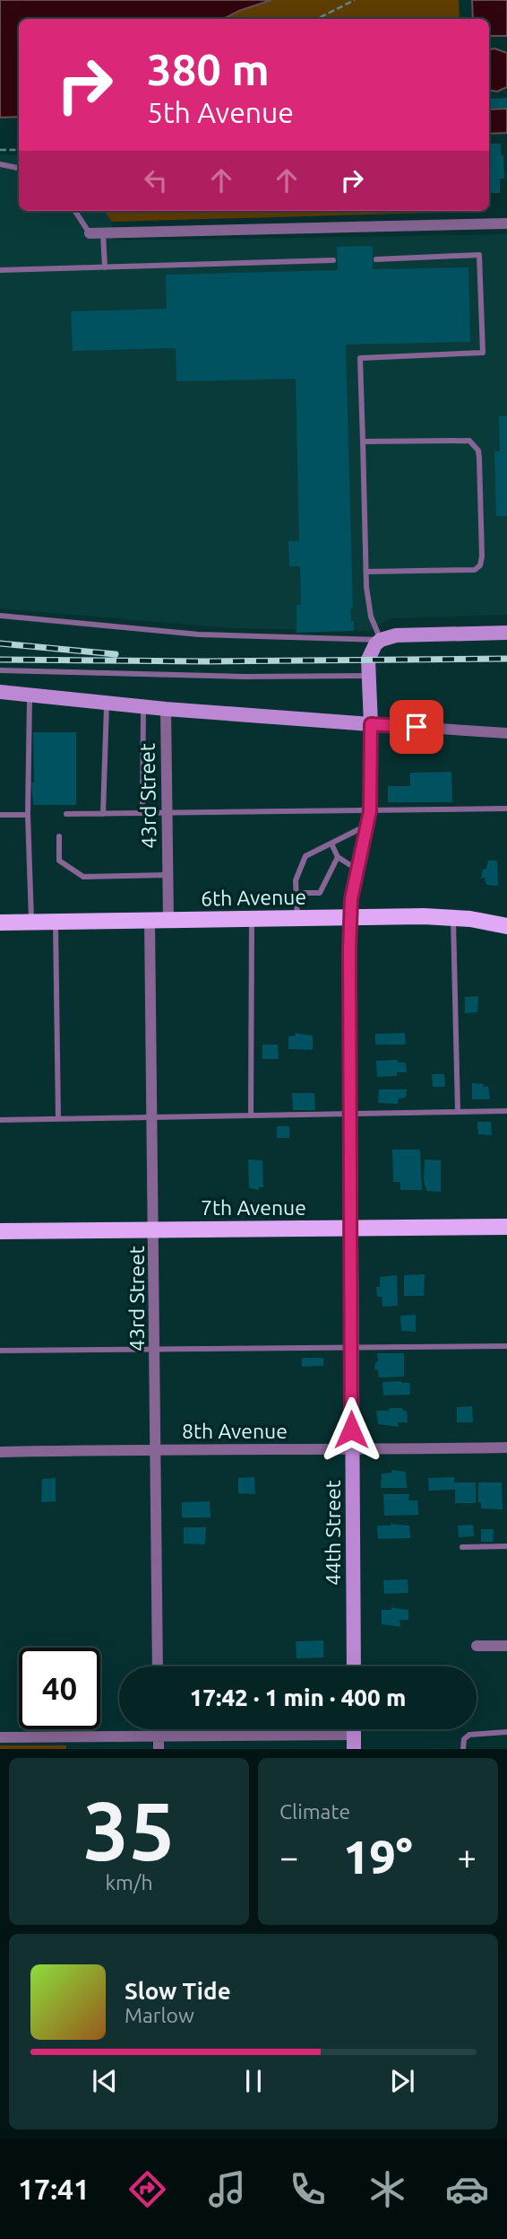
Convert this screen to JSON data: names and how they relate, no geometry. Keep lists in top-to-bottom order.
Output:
{
  "streets": {
    "main road": ["6th Avenue", "7th Avenue"],
    "street": ["43rd Street", "8th Avenue", "44th Street"]
  },
  "crossings": [
    ["43rd Street", "6th Avenue"],
    ["43rd Street", "7th Avenue"],
    ["43rd Street", "8th Avenue"],
    ["6th Avenue", "44th Street"],
    ["7th Avenue", "44th Street"],
    ["8th Avenue", "44th Street"]
  ],
  "page": {
    "turn": ["380 m", "5th Avenue"],
    "limit": "40",
    "trip": "17:42 · 1 min · 400 m",
    "tile": [
      ["35", "km/h"],
      "Climate"
    ],
    "heat": ["−", "19°", "+"],
    "song": ["Slow Tide", "Marlow"],
    "tabs": "17:41"
  }
}
